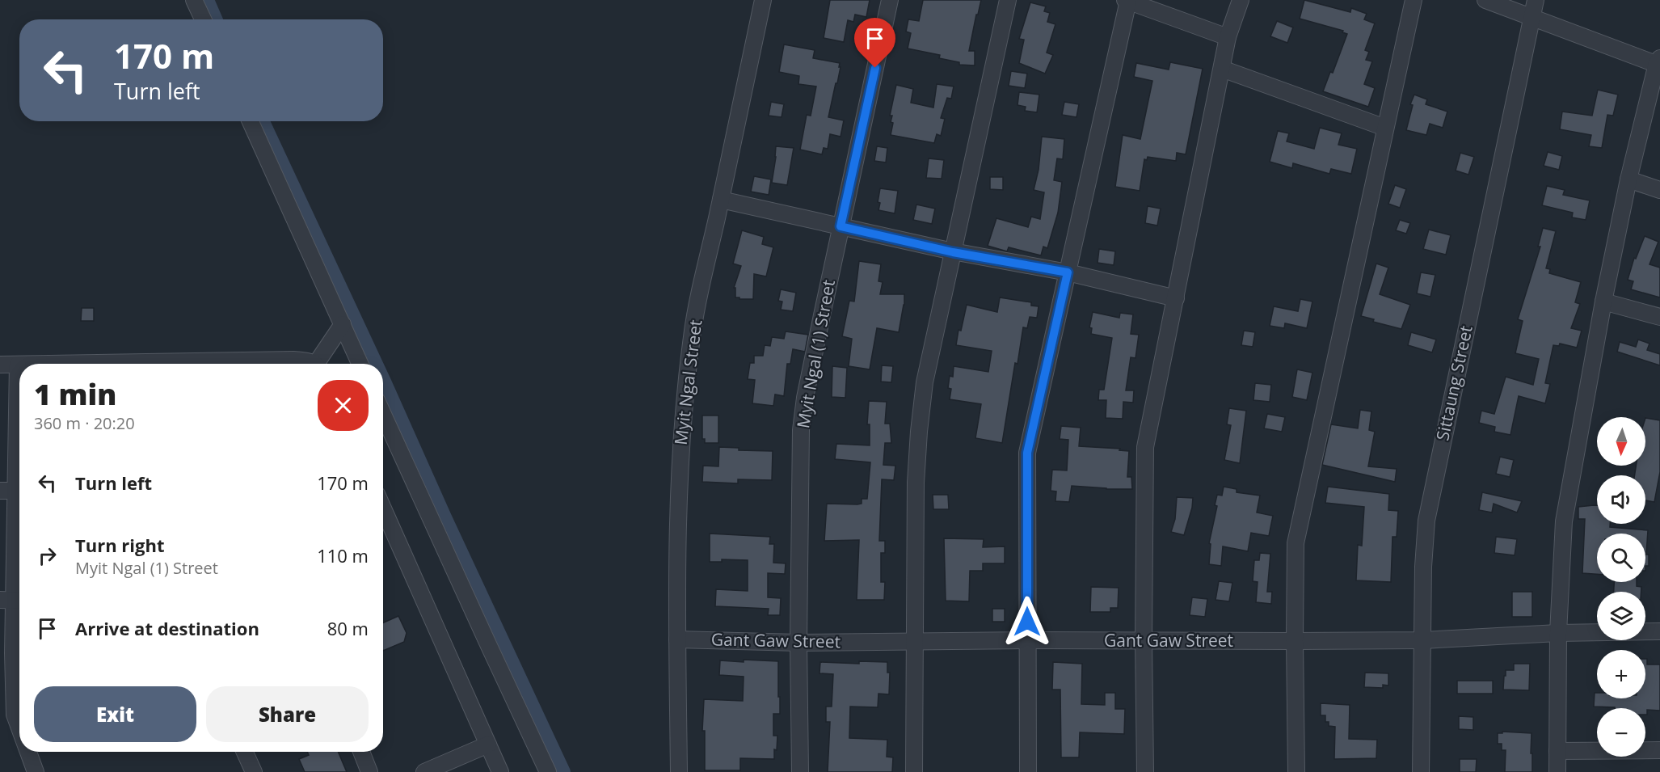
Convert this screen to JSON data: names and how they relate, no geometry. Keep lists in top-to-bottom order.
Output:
{
  "streets": {
    "street": [
      "Myit Ngal (1) Street",
      "Myit Ngal Street",
      "Sittaung Street",
      "Gant Gaw Street"
    ]
  },
  "crossings": [
    ["Myit Ngal (1) Street", "Gant Gaw Street"],
    ["Myit Ngal Street", "Gant Gaw Street"],
    ["Sittaung Street", "Gant Gaw Street"]
  ],
  "north": "bottom",
  "page": {
    "turn": ["170 m", "Turn left"],
    "heading": ["1 min", "360 m · 20:20"],
    "map_buttons": ["+", "−"],
    "list": [
      {
        "name": "Turn left",
        "value": "170 m"
      },
      {
        "name": "Turn right",
        "note": "Myit Ngal (1) Street",
        "value": "110 m"
      },
      {
        "name": "Arrive at destination",
        "value": "80 m"
      }
    ],
    "buttons": ["Exit", "Share"]
  }
}
